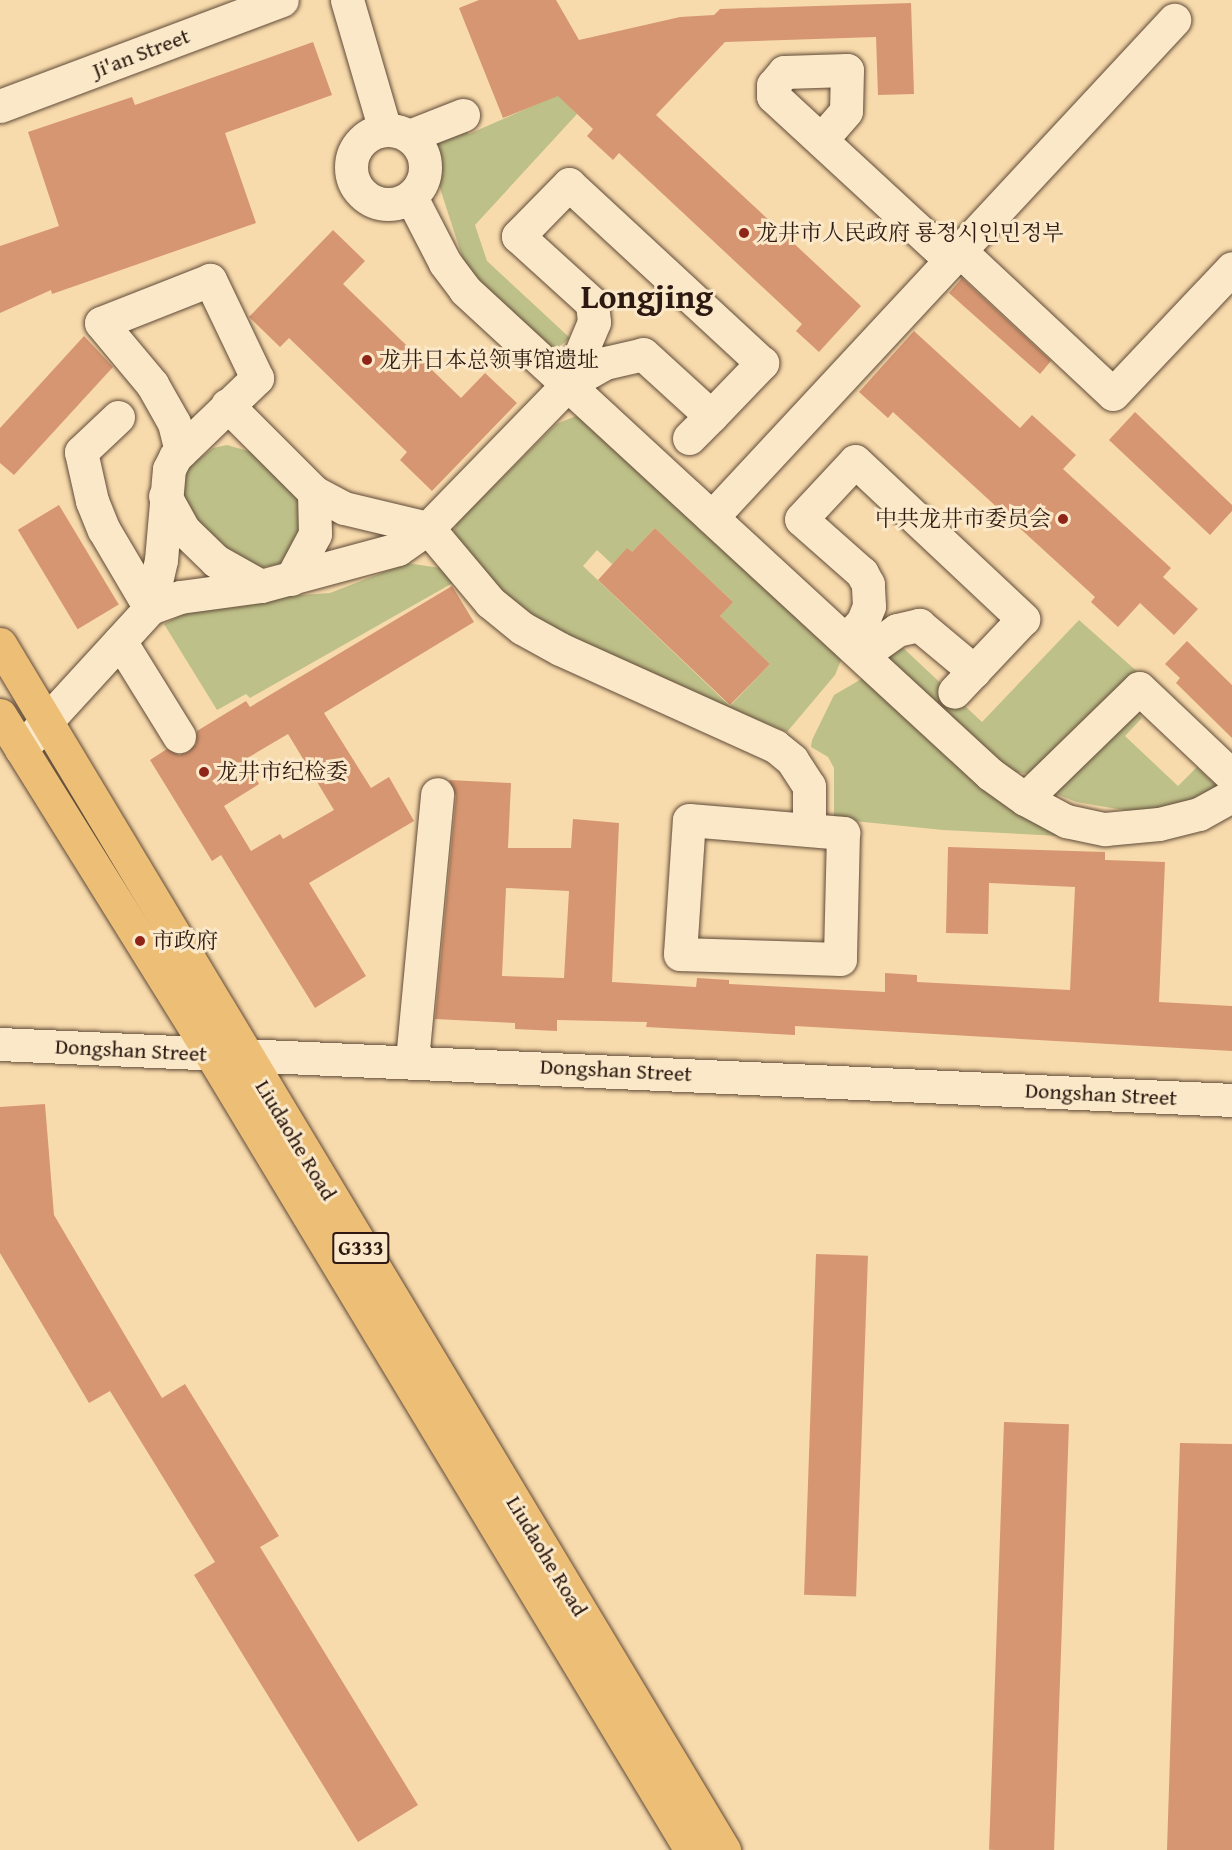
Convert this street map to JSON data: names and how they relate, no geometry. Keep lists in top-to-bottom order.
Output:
{
  "streets": {
    "highway": ["Liudaohe Road", "G333"],
    "street": ["Ji'an Street", "Dongshan Street"]
  },
  "crossings": [
    ["Dongshan Street", "Liudaohe Road"]
  ],
  "districts": ["Longjing"],
  "places": [
    "龙井市人民政府 룡정시인민정부",
    "龙井日本总领事馆遗址",
    "中共龙井市委员会",
    "龙井市纪检委",
    "市政府"
  ]
}
